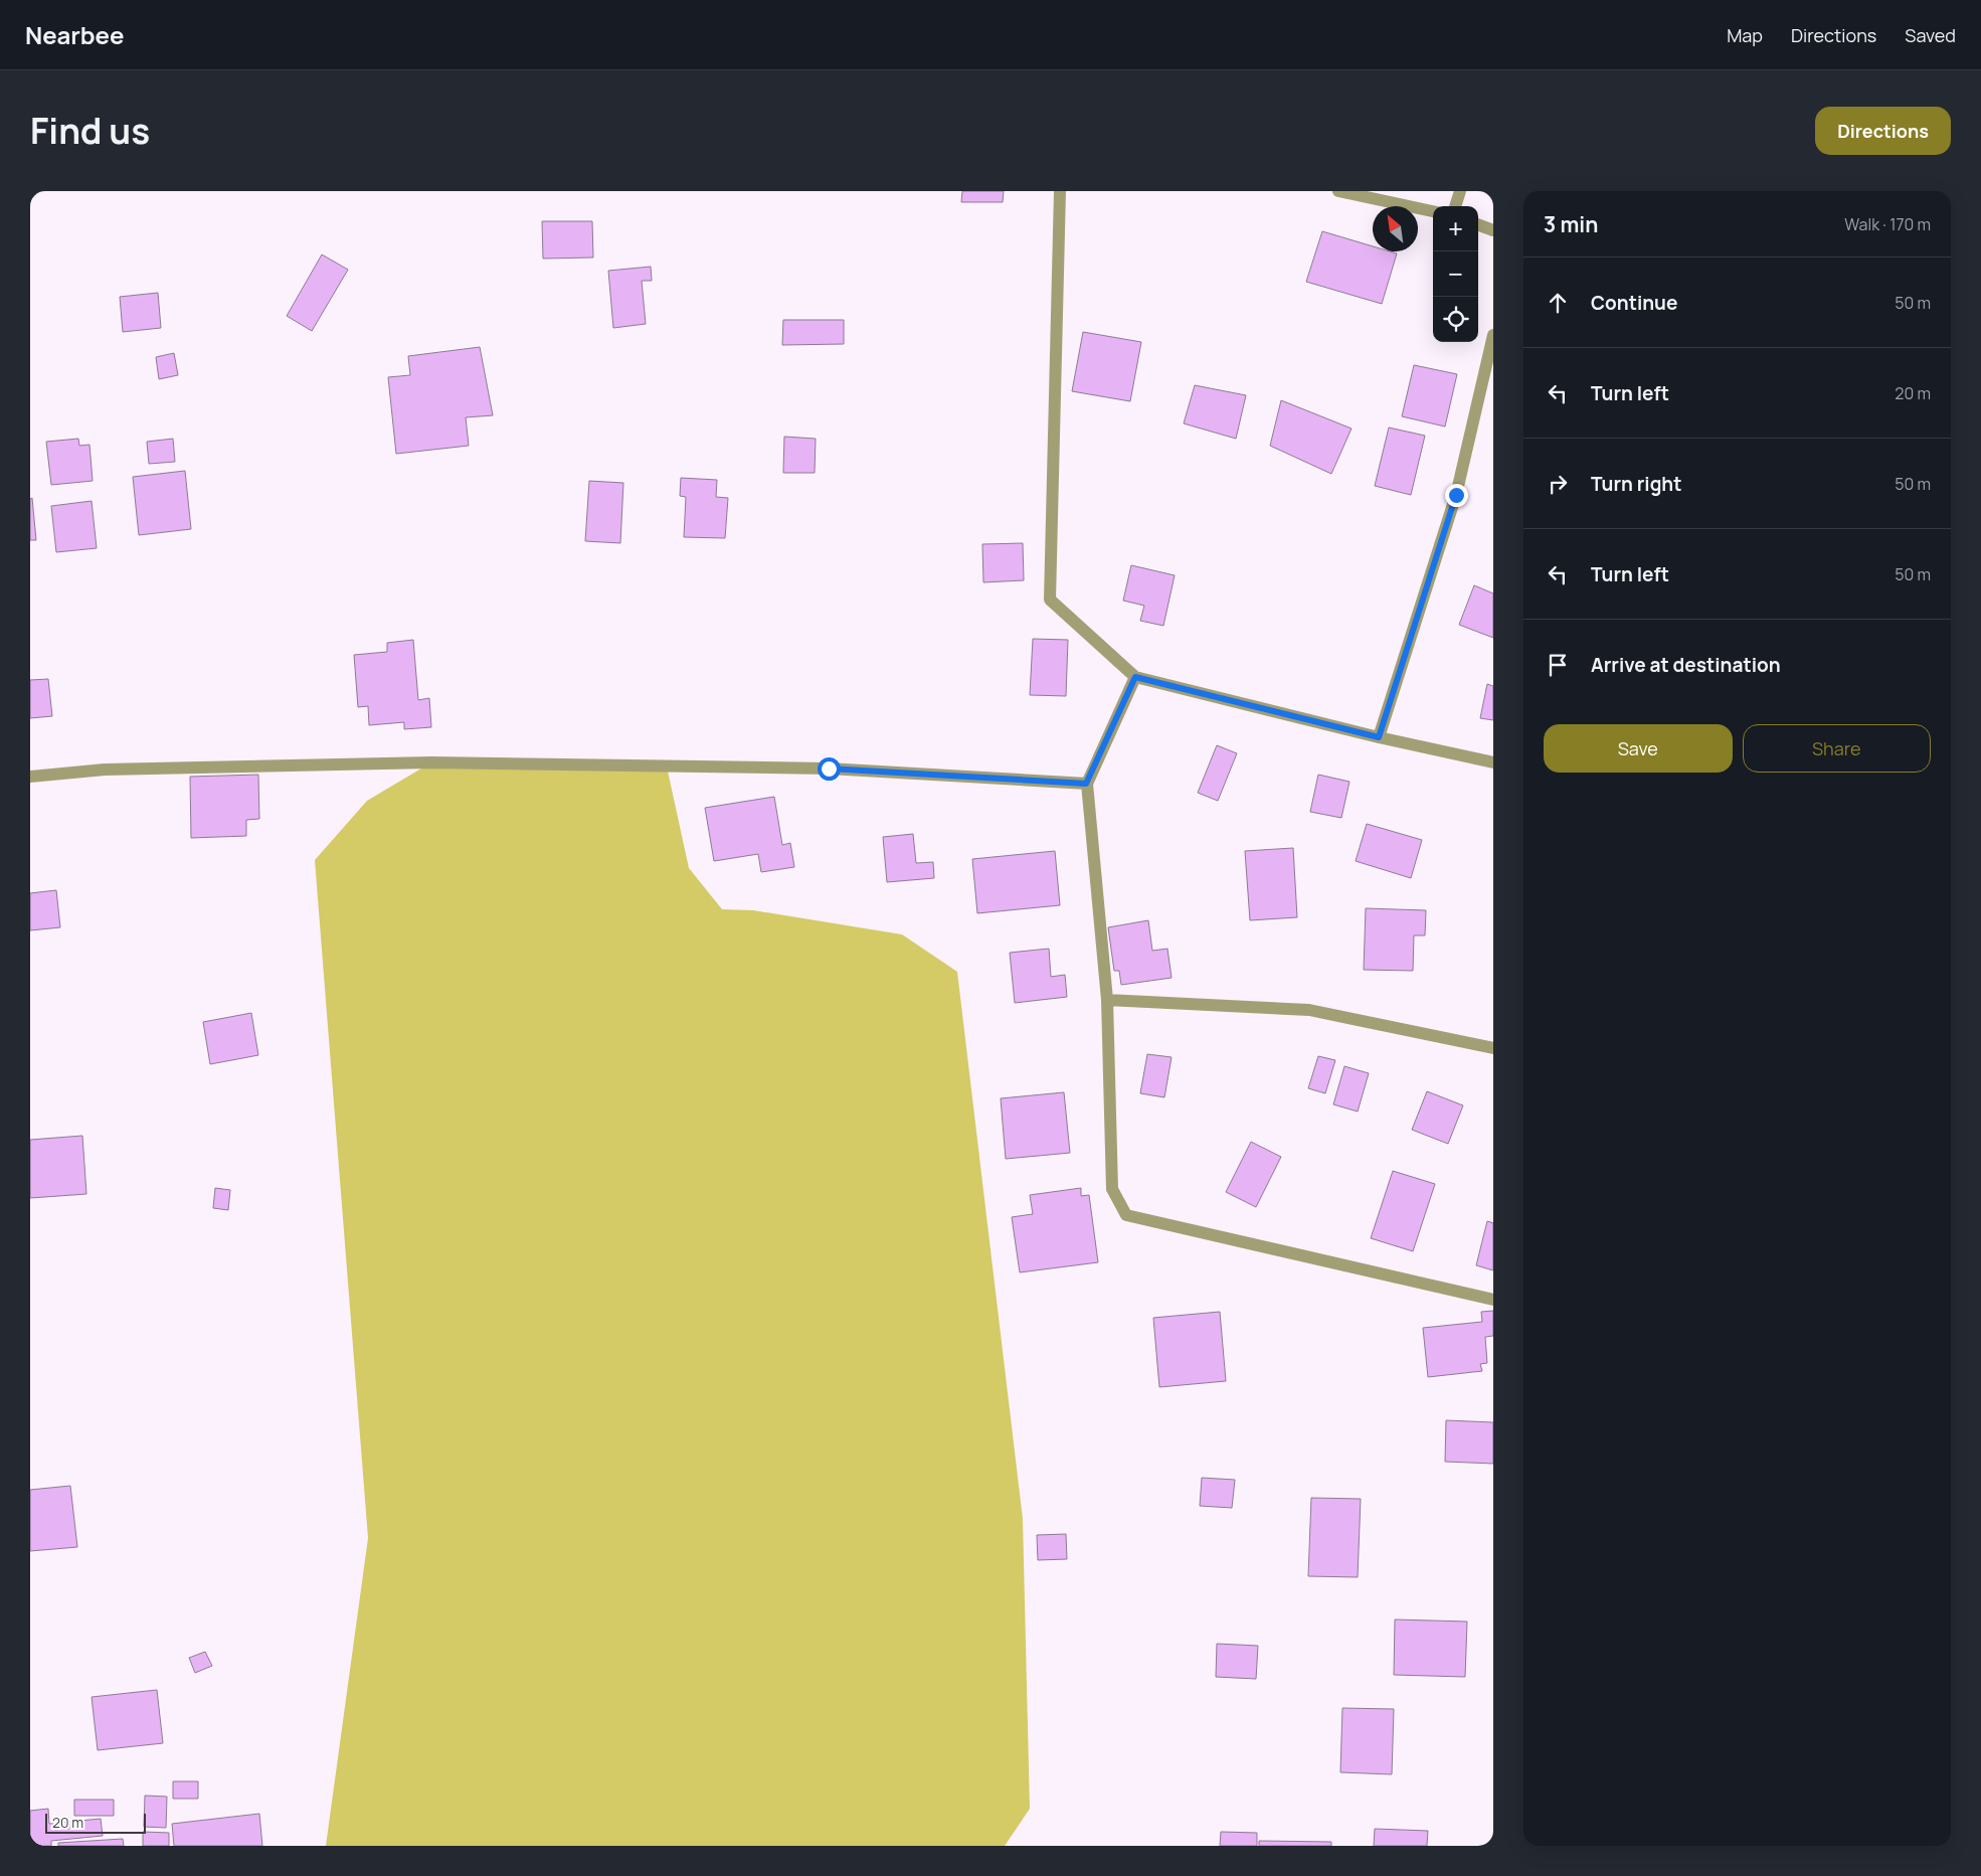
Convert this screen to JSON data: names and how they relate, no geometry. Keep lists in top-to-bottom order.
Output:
{
  "scale_bar": "20 m",
  "north": "top left",
  "page": {
    "header": "Nearbee",
    "nav": ["Map", "Directions", "Saved"],
    "title": "Find us",
    "buttons": [
      "Directions",
      ["Save", "Share"]
    ],
    "heading": ["3 min", "Walk · 170 m"],
    "map_buttons": ["+", "−"],
    "list": [
      ["Continue", "50 m"],
      ["Turn left", "20 m"],
      ["Turn right", "50 m"],
      ["Turn left", "50 m"],
      "Arrive at destination"
    ],
    "scale": "20 m"
  }
}
